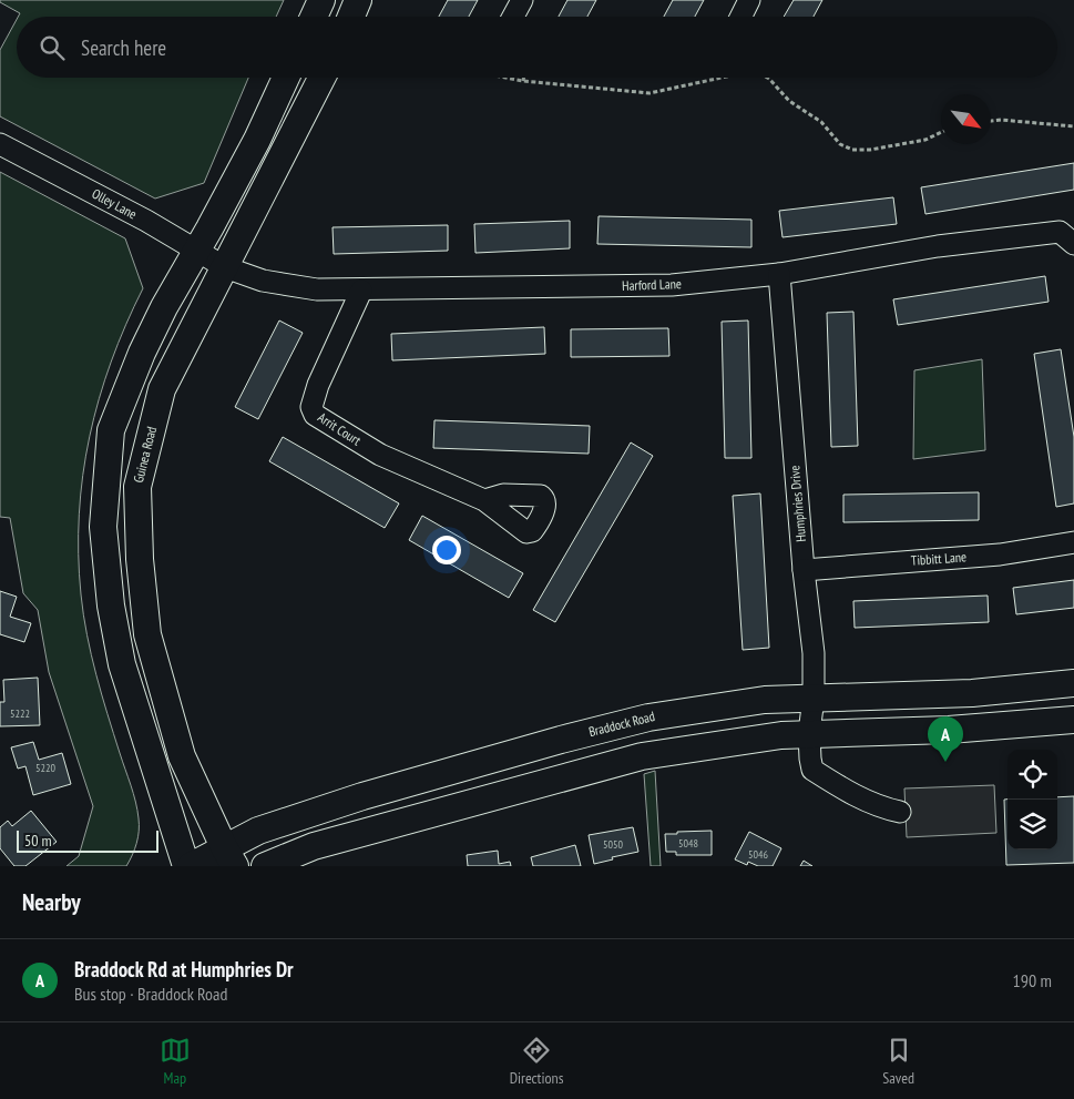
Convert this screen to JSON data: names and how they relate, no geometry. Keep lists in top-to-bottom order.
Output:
{
  "streets": {
    "main road": ["Guinea Road", "Braddock Road"],
    "street": [
      "Olley Lane",
      "Harford Lane",
      "Arrit Court",
      "Humphries Drive",
      "Tibbitt Lane"
    ]
  },
  "crossings": [
    ["Olley Lane", "Harford Lane"],
    ["Olley Lane", "Guinea Road"],
    ["Harford Lane", "Arrit Court"],
    ["Harford Lane", "Guinea Road"],
    ["Harford Lane", "Humphries Drive"],
    ["Guinea Road", "Braddock Road"],
    ["Humphries Drive", "Tibbitt Lane"],
    ["Humphries Drive", "Braddock Road"]
  ],
  "house_numbers": [
    "5222",
    "5220",
    "5048",
    "5050",
    "5046"
  ],
  "scale_bar": "50 m",
  "north": "bottom right",
  "page": {
    "search": "Search here",
    "pins": "A",
    "scale": "50 m",
    "heading": "Nearby",
    "list": [
      {
        "mark": "A",
        "name": "Braddock Rd at Humphries Dr",
        "note": "Bus stop · Braddock Road",
        "value": "190 m"
      }
    ],
    "nav": ["Map", "Directions", "Saved"]
  }
}
